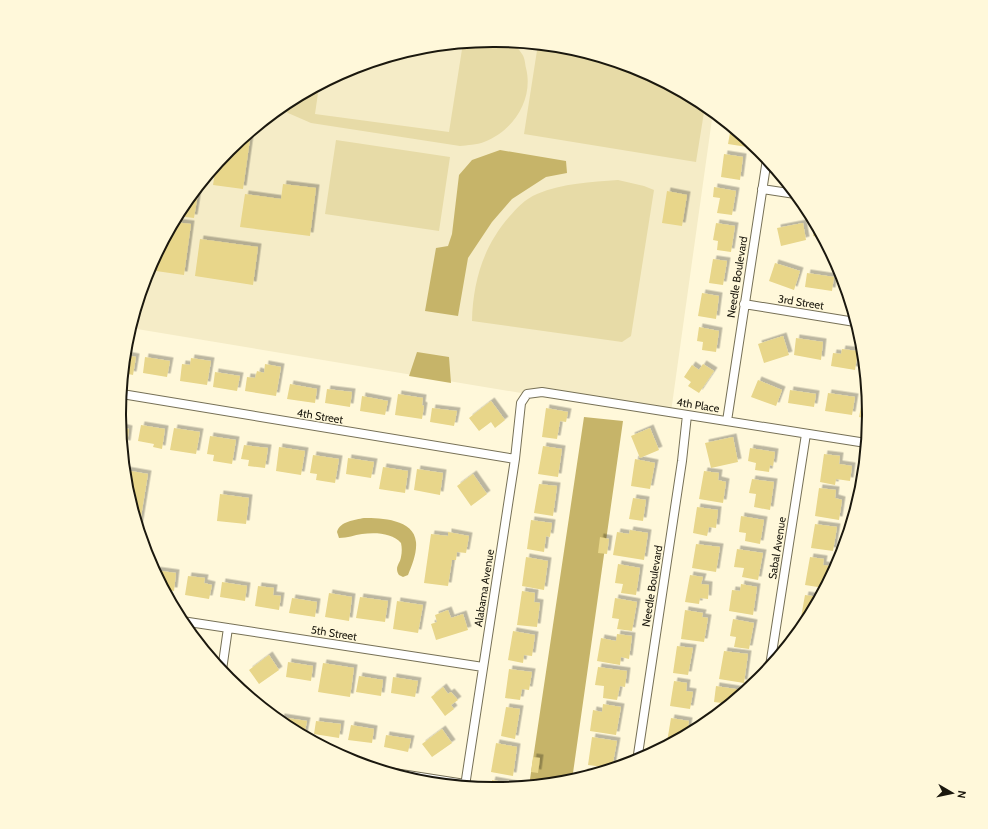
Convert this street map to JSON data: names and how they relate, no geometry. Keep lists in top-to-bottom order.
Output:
{
  "streets": {
    "street": [
      "Needle Boulevard",
      "3rd Street",
      "4th Place",
      "4th Street",
      "Sabal Avenue",
      "Alabama Avenue",
      "5th Street"
    ]
  },
  "crossings": [
    ["Needle Boulevard", "3rd Street"],
    ["Needle Boulevard", "4th Place"],
    ["4th Place", "Sabal Avenue"],
    ["4th Place", "Alabama Avenue"],
    ["4th Street", "Alabama Avenue"],
    ["Alabama Avenue", "5th Street"]
  ],
  "north": "right"
}
